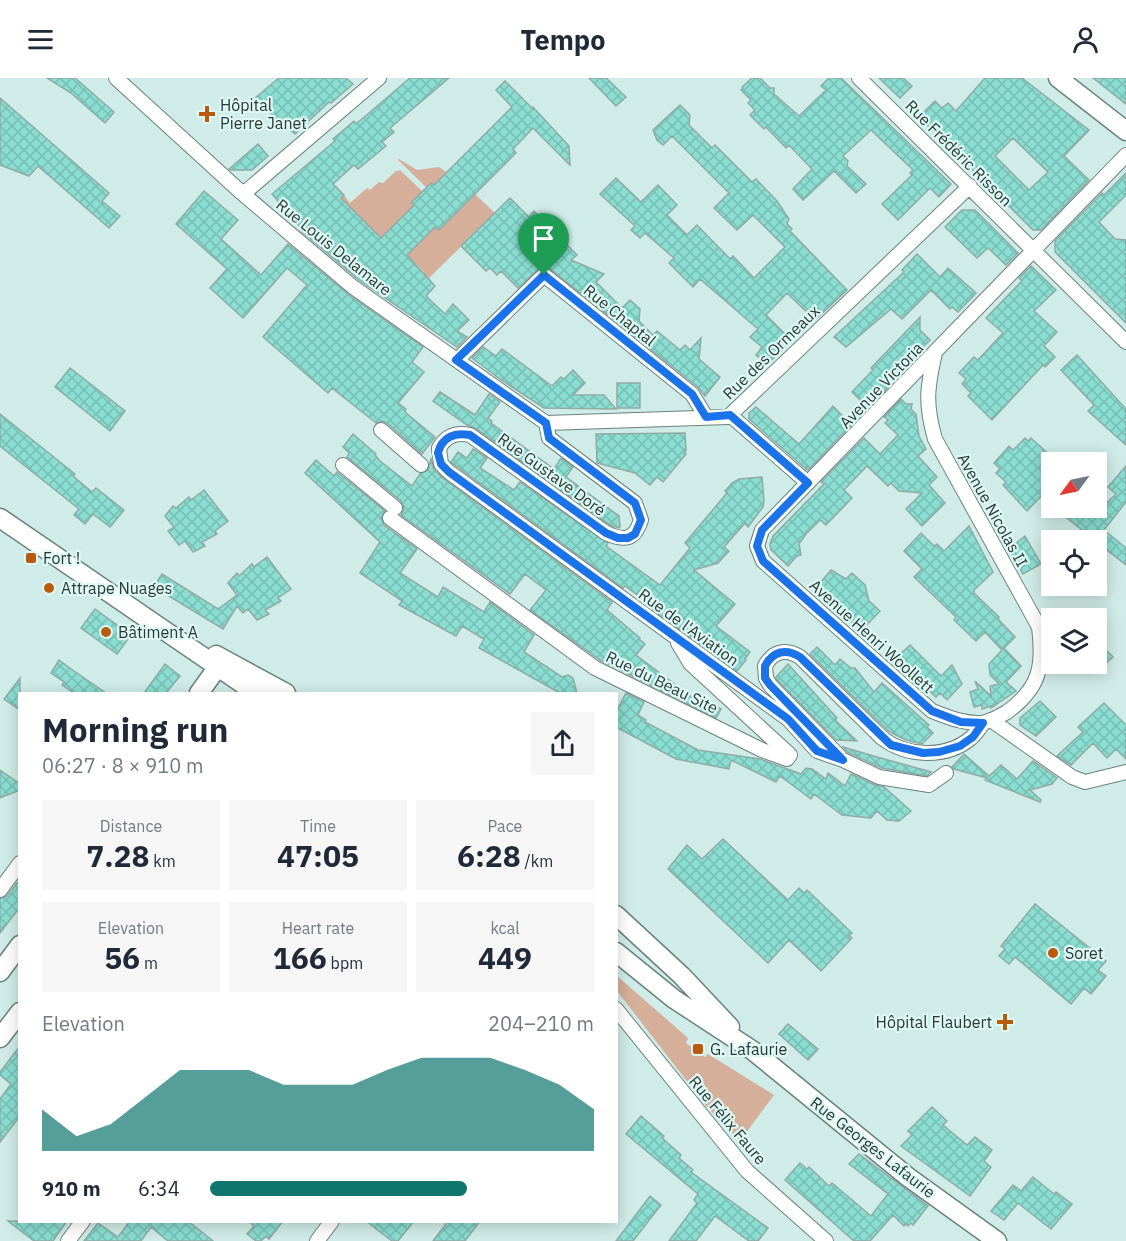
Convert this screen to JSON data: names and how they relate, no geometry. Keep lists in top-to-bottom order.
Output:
{
  "streets": {
    "street": [
      "Rue Frédéric Risson",
      "Rue Louis Delamare",
      "Rue Chaptal",
      "Rue des Ormeaux",
      "Avenue Victoria",
      "Rue Gustave Doré",
      "Avenue Nicolas II",
      "Rue de l'Aviation",
      "Avenue Henri Woollett",
      "Rue du Beau Site",
      "Rue Félix Faure",
      "Rue Georges Lafaurie"
    ]
  },
  "crossings": [
    ["Rue Frédéric Risson", "Rue des Ormeaux"],
    ["Rue Frédéric Risson", "Avenue Victoria"],
    ["Rue Louis Delamare", "Rue Chaptal"],
    ["Rue Louis Delamare", "Rue des Ormeaux"],
    ["Rue Louis Delamare", "Rue Gustave Doré"],
    ["Rue Chaptal", "Rue des Ormeaux"],
    ["Rue des Ormeaux", "Rue Gustave Doré"],
    ["Avenue Victoria", "Avenue Nicolas II"],
    ["Avenue Victoria", "Avenue Henri Woollett"],
    ["Rue Gustave Doré", "Rue de l'Aviation"],
    ["Avenue Nicolas II", "Rue de l'Aviation"],
    ["Avenue Nicolas II", "Avenue Henri Woollett"],
    ["Rue de l'Aviation", "Rue du Beau Site"]
  ],
  "places": {
    "health": ["Hôpital Pierre Janet", "Hôpital Flaubert"],
    "transit": ["Fort !", "G. Lafaurie"],
    "other": ["Attrape Nuages", "Bâtiment A", "Soret"]
  },
  "north": "bottom left",
  "page": {
    "header": "Tempo",
    "heading": ["Morning run", "06:27 · 8 × 910 m"],
    "stats": [
      ["Distance", "7.28 km"],
      ["Time", "47:05"],
      ["Pace", "6:28 /km"],
      ["Elevation", "56 m"],
      ["Heart rate", "166 bpm"],
      ["kcal", "449"]
    ],
    "chart": ["Elevation", "204–210 m"],
    "list": [
      {
        "name": "910 m",
        "note": "6:34"
      }
    ]
  }
}
